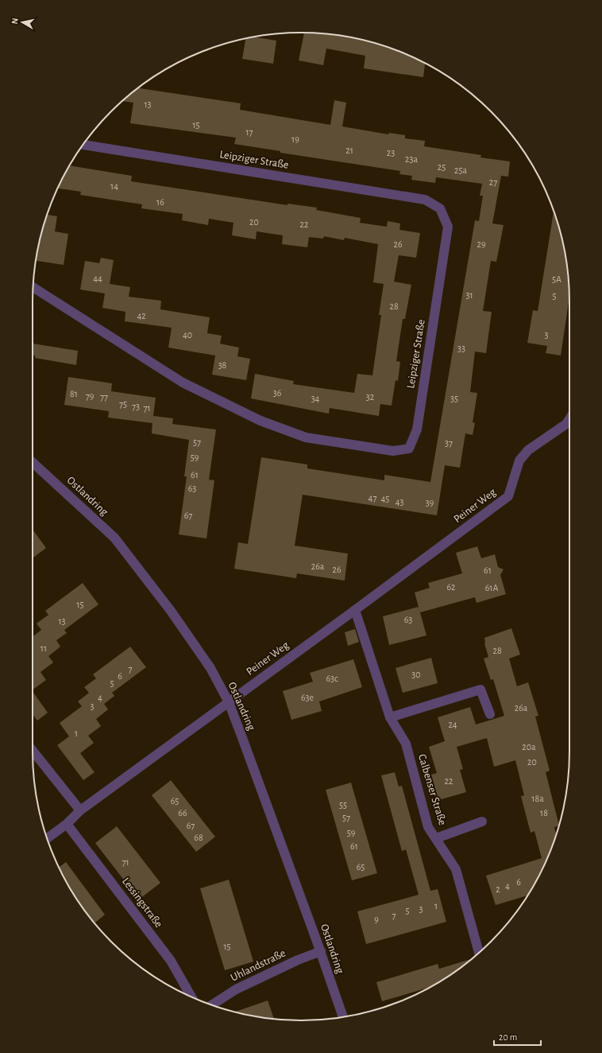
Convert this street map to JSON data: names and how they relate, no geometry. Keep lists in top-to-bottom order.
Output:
{
  "streets": {
    "street": [
      "Leipziger Straße",
      "Ostlandring",
      "Peiner Weg",
      "Calbenser Straße",
      "Lessingstraße",
      "Uhlandstraße"
    ]
  },
  "crossings": [
    ["Ostlandring", "Peiner Weg"],
    ["Ostlandring", "Uhlandstraße"],
    ["Peiner Weg", "Calbenser Straße"],
    ["Peiner Weg", "Lessingstraße"]
  ],
  "house_numbers": [
    "13",
    "15",
    "17",
    "19",
    "21",
    "23",
    "23a",
    "25",
    "25a",
    "27",
    "14",
    "16",
    "20",
    "22",
    "26",
    "29",
    "44",
    "5A",
    "31",
    "5",
    "28",
    "42",
    "40",
    "3",
    "33",
    "38",
    "36",
    "81",
    "79",
    "77",
    "32",
    "34",
    "35",
    "75",
    "73",
    "71",
    "57",
    "37",
    "59",
    "61",
    "63",
    "47",
    "45",
    "43",
    "39",
    "67",
    "26a",
    "26",
    "61",
    "62",
    "61A",
    "15",
    "63",
    "13",
    "11",
    "28",
    "7",
    "30",
    "6",
    "63c",
    "5",
    "4",
    "63e",
    "3",
    "26a",
    "24",
    "1",
    "20a",
    "20",
    "22",
    "18a",
    "65",
    "55",
    "66",
    "18",
    "57",
    "67",
    "59",
    "68",
    "61",
    "71",
    "65",
    "6",
    "4",
    "2",
    "1",
    "3",
    "5",
    "7",
    "9",
    "15"
  ],
  "scale_bar": "20 m",
  "north": "left"
}
